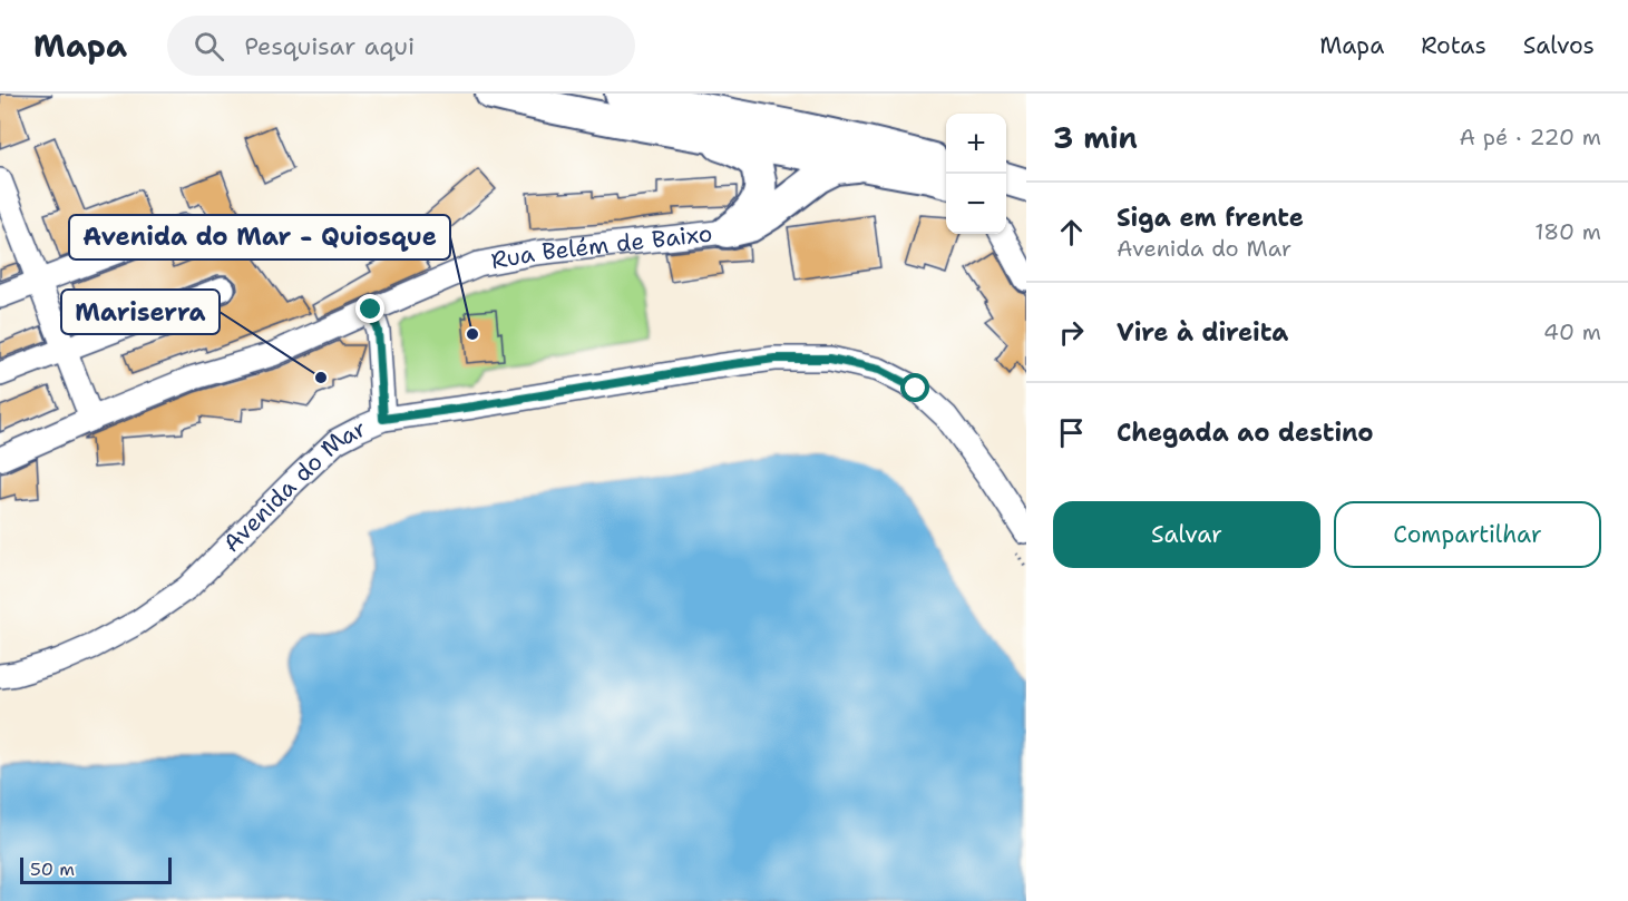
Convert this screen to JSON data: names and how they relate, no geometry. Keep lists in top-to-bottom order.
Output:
{
  "streets": {
    "street": ["Rua Belém de Baixo", "Avenida do Mar"]
  },
  "places": ["Avenida do Mar - Quiosque", "Mariserra"],
  "scale_bar": "50 m",
  "page": {
    "header": "Mapa",
    "search": "Pesquisar aqui",
    "nav": ["Mapa", "Rotas", "Salvos"],
    "heading": ["3 min", "A pé · 220 m"],
    "map_buttons": ["+", "−"],
    "list": [
      ["Siga em frente", "Avenida do Mar", "180 m"],
      ["Vire à direita", "40 m"],
      "Chegada ao destino"
    ],
    "buttons": ["Salvar", "Compartilhar"],
    "scale": "50 m"
  }
}
